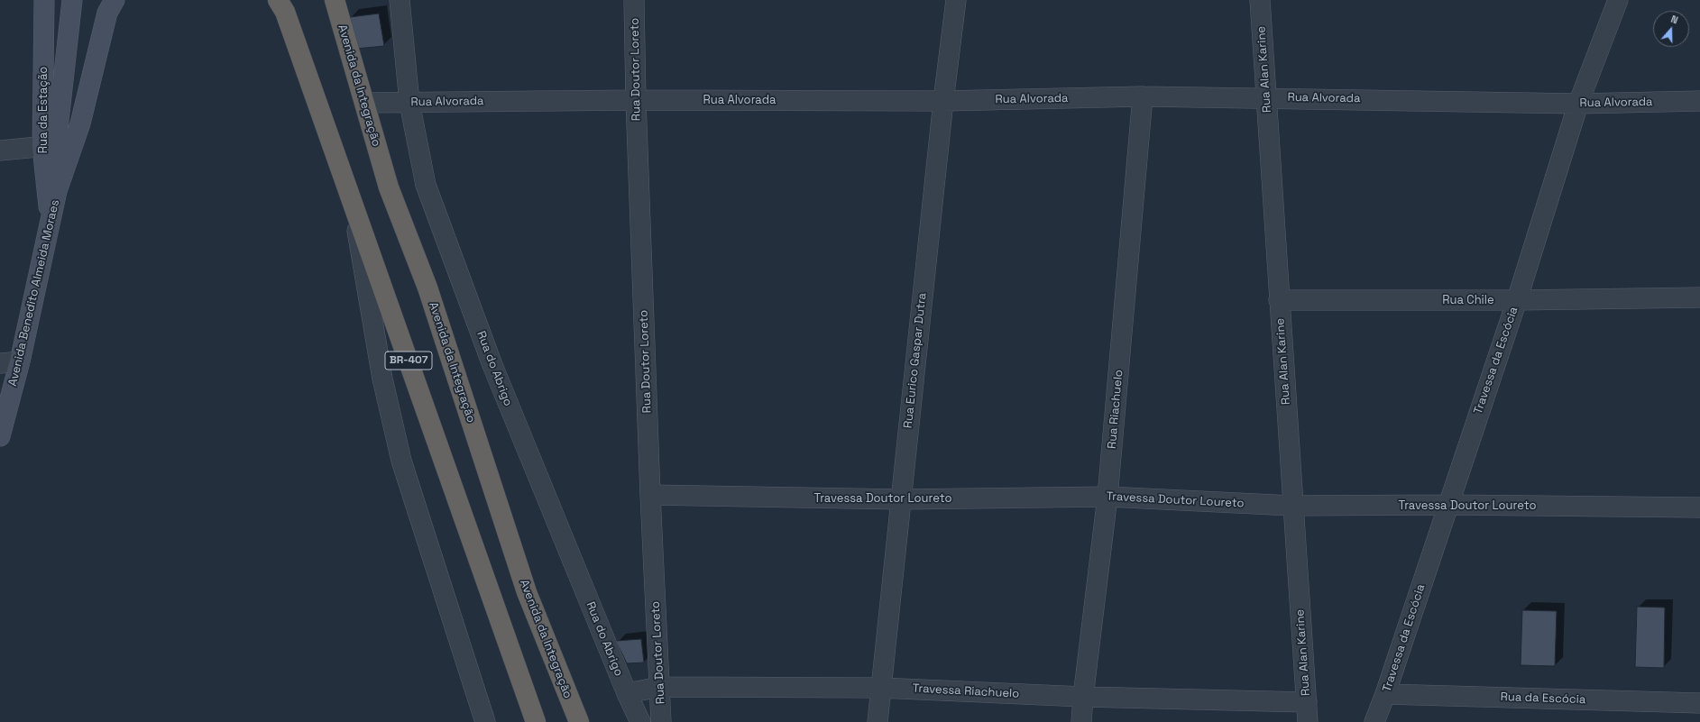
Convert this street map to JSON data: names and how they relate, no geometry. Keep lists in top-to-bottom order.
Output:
{
  "streets": {
    "highway": ["Avenida da Integração", "BR-407"],
    "main road": ["Rua da Estação", "Avenida Benedito Almeida Moraes"],
    "street": [
      "Rua Doutor Loreto",
      "Rua Alan Karine",
      "Rua Alvorada",
      "Rua Chile",
      "Rua Eurico Gaspar Dutra",
      "Travessa da Escócia",
      "Rua do Abrigo",
      "Rua Riachuelo",
      "Travessa Doutor Loureto",
      "Travessa Riachuelo",
      "Rua da Escócia"
    ]
  },
  "crossings": [
    ["Rua Doutor Loreto", "Rua Alvorada"],
    ["Rua Doutor Loreto", "Travessa Doutor Loureto"],
    ["Rua Doutor Loreto", "Travessa Riachuelo"],
    ["Rua Alan Karine", "Rua Alvorada"],
    ["Rua Alan Karine", "Rua Chile"],
    ["Rua Alan Karine", "Travessa Doutor Loureto"],
    ["Rua Alan Karine", "Travessa Riachuelo"],
    ["Avenida da Integração", "Rua Alvorada"],
    ["Rua Alvorada", "Rua Eurico Gaspar Dutra"],
    ["Rua Alvorada", "Travessa da Escócia"],
    ["Rua Alvorada", "Rua do Abrigo"],
    ["Rua Alvorada", "Rua Riachuelo"],
    ["Rua da Estação", "Avenida Benedito Almeida Moraes"],
    ["Rua Chile", "Travessa da Escócia"],
    ["Rua Eurico Gaspar Dutra", "Travessa Doutor Loureto"],
    ["Rua Eurico Gaspar Dutra", "Travessa Riachuelo"],
    ["Travessa da Escócia", "Travessa Doutor Loureto"],
    ["Travessa da Escócia", "Rua da Escócia"],
    ["Rua do Abrigo", "Travessa Riachuelo"],
    ["Rua Riachuelo", "Travessa Doutor Loureto"],
    ["Rua Riachuelo", "Travessa Riachuelo"]
  ],
  "north": "top"
}
